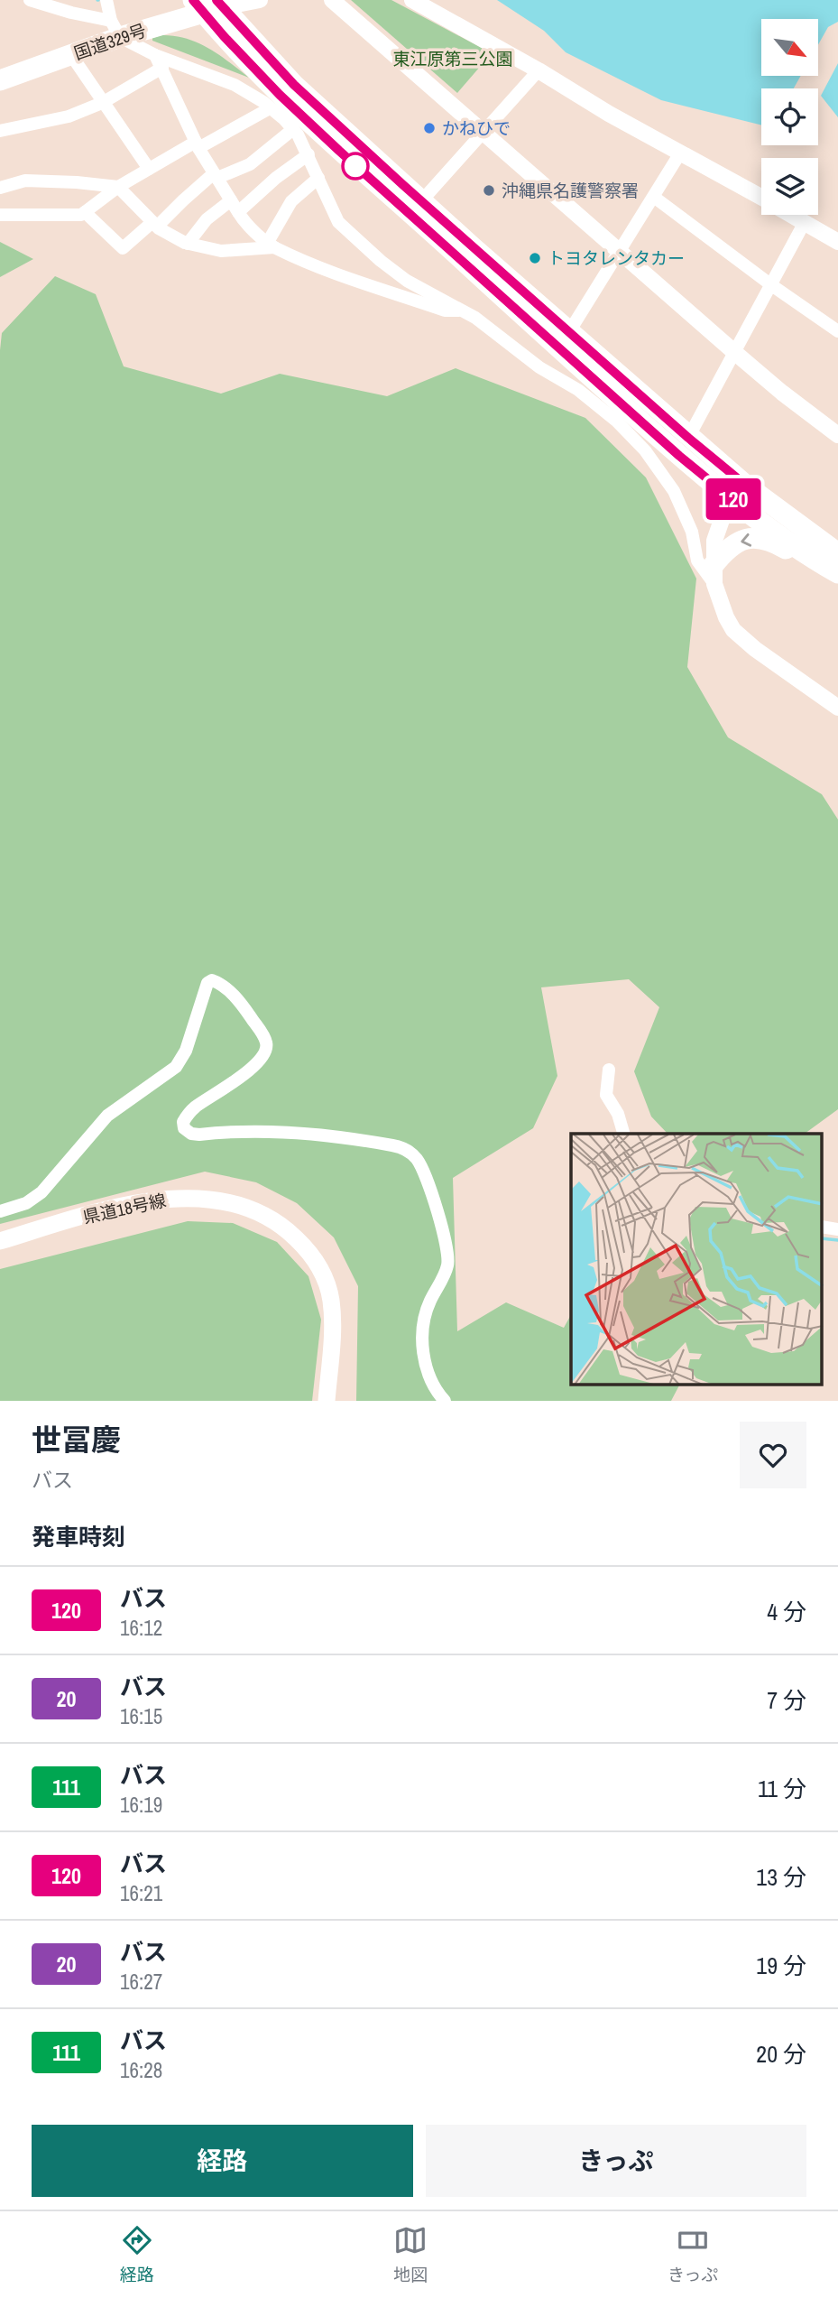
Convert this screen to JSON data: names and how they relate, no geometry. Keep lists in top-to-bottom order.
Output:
{
  "streets": {
    "highway": ["国道329号"],
    "main road": ["県道18号線"]
  },
  "parks": ["東江原第三公園"],
  "places": ["かねひで", "沖縄県名護警察署", "トヨタレンタカー"],
  "lines": ["bus line 120"],
  "north": "bottom right",
  "page": {
    "on_map": "120",
    "heading": [
      ["世冨慶", "バス"],
      "発車時刻"
    ],
    "list": [
      {
        "mark": "120",
        "name": "バス",
        "note": "16:12",
        "value": "4 分"
      },
      {
        "mark": "20",
        "name": "バス",
        "note": "16:15",
        "value": "7 分"
      },
      {
        "mark": "111",
        "name": "バス",
        "note": "16:19",
        "value": "11 分"
      },
      {
        "mark": "120",
        "name": "バス",
        "note": "16:21",
        "value": "13 分"
      },
      {
        "mark": "20",
        "name": "バス",
        "note": "16:27",
        "value": "19 分"
      },
      {
        "mark": "111",
        "name": "バス",
        "note": "16:28",
        "value": "20 分"
      }
    ],
    "buttons": ["経路", "きっぷ"],
    "tabs": ["経路", "地図", "きっぷ"]
  }
}
